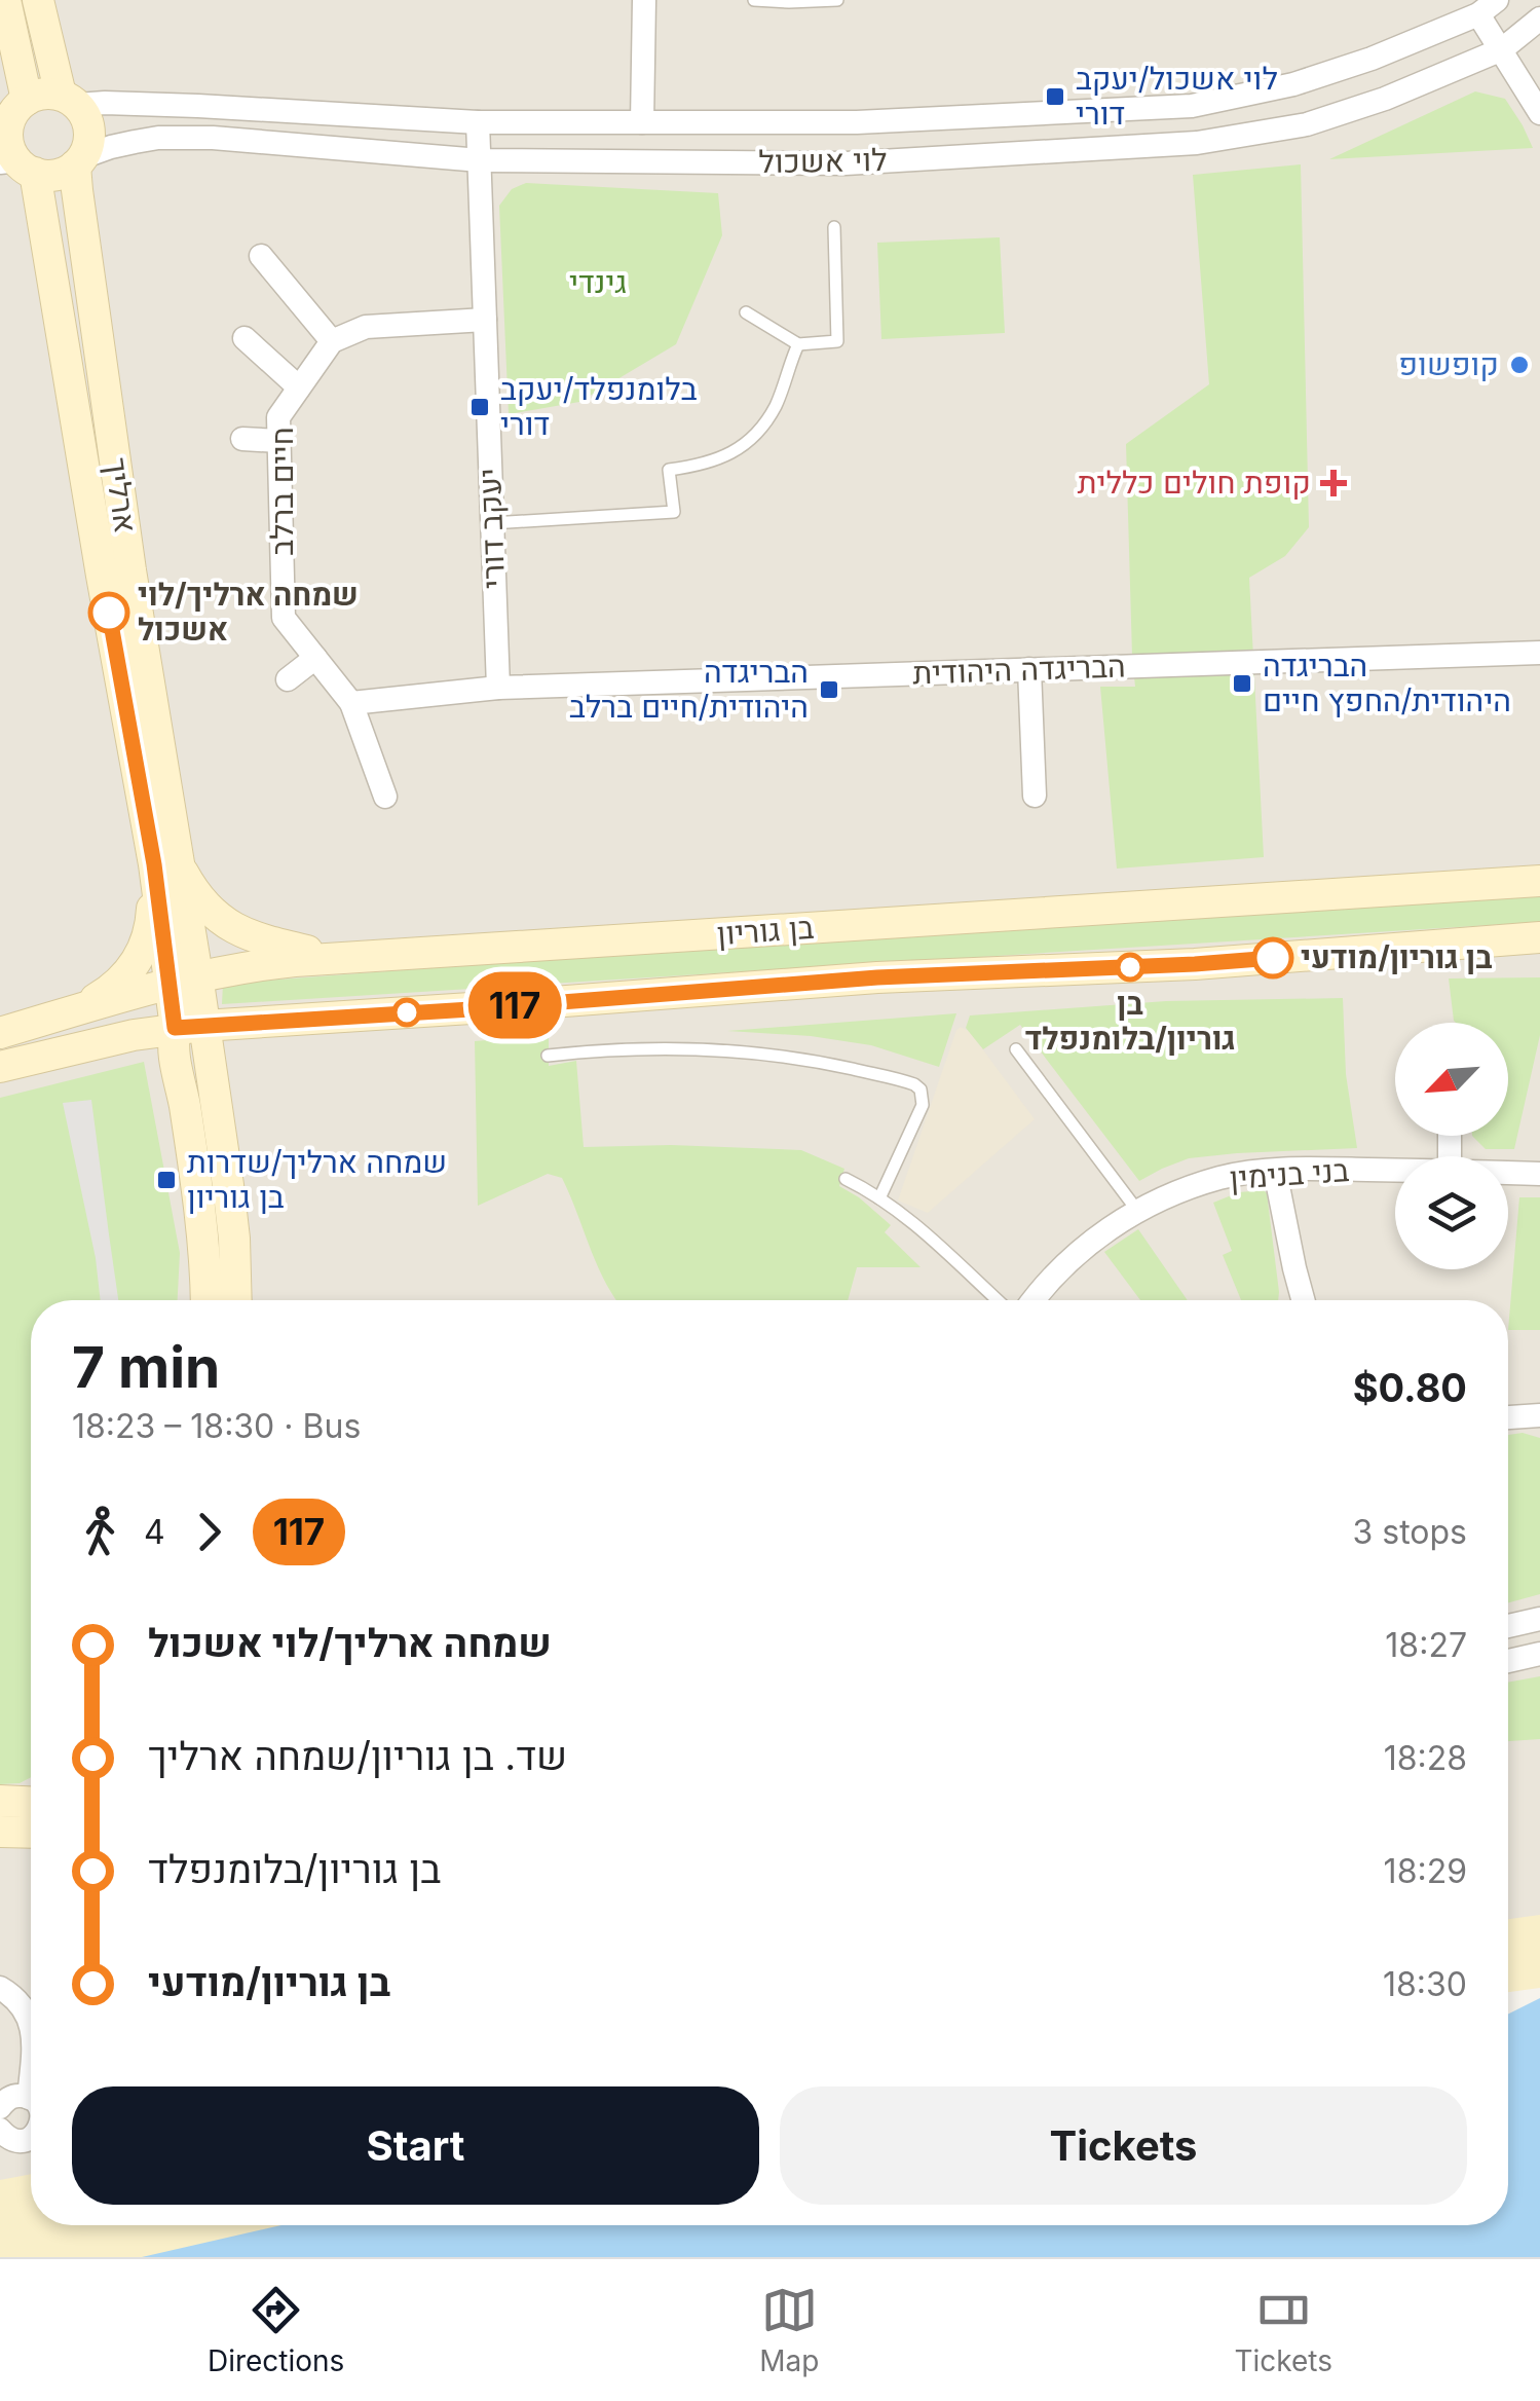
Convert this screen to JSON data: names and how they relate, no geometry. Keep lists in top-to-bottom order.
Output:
{
  "streets": {
    "main road": ["ארליך", "בן גוריון"],
    "street": [
      "לוי אשכול",
      "חיים ברלב",
      "יעקב דורי",
      "הבריגדה היהודית",
      "בני בנימין"
    ]
  },
  "crossings": [
    ["לוי אשכול", "ארליך"],
    ["לוי אשכול", "יעקב דורי"],
    ["ארליך", "בן גוריון"],
    ["יעקב דורי", "הבריגדה היהודית"]
  ],
  "parks": ["גינדי"],
  "places": {
    "transit": [
      "לוי אשכול/יעקב דורי",
      "בלומנפלד/יעקב דורי",
      "הבריגדה היהודית/החפץ חיים",
      "הבריגדה היהודית/חיים ברלב",
      "שמחה ארליך/שדרות בן גוריון"
    ],
    "other": [
      "קופשופ",
      "שמחה ארליך/לוי אשכול",
      "בן גוריון/מודעי",
      "בן גוריון/בלומנפלד"
    ],
    "health": ["קופת חולים כללית"]
  },
  "lines": ["bus line 117"],
  "north": "bottom left",
  "page": {
    "on_map": "117",
    "heading": ["7 min", "18:23 – 18:30 · Bus", "$0.80"],
    "legs": ["4", "117", "3 stops"],
    "list": [
      {
        "name": "שמחה ארליך/לוי אשכול",
        "value": "18:27"
      },
      {
        "name": "שד. בן גוריון/שמחה ארליך",
        "value": "18:28"
      },
      {
        "name": "בן גוריון/בלומנפלד",
        "value": "18:29"
      },
      {
        "name": "בן גוריון/מודעי",
        "value": "18:30"
      }
    ],
    "buttons": ["Start", "Tickets"],
    "tabs": ["Directions", "Map", "Tickets"]
  }
}
